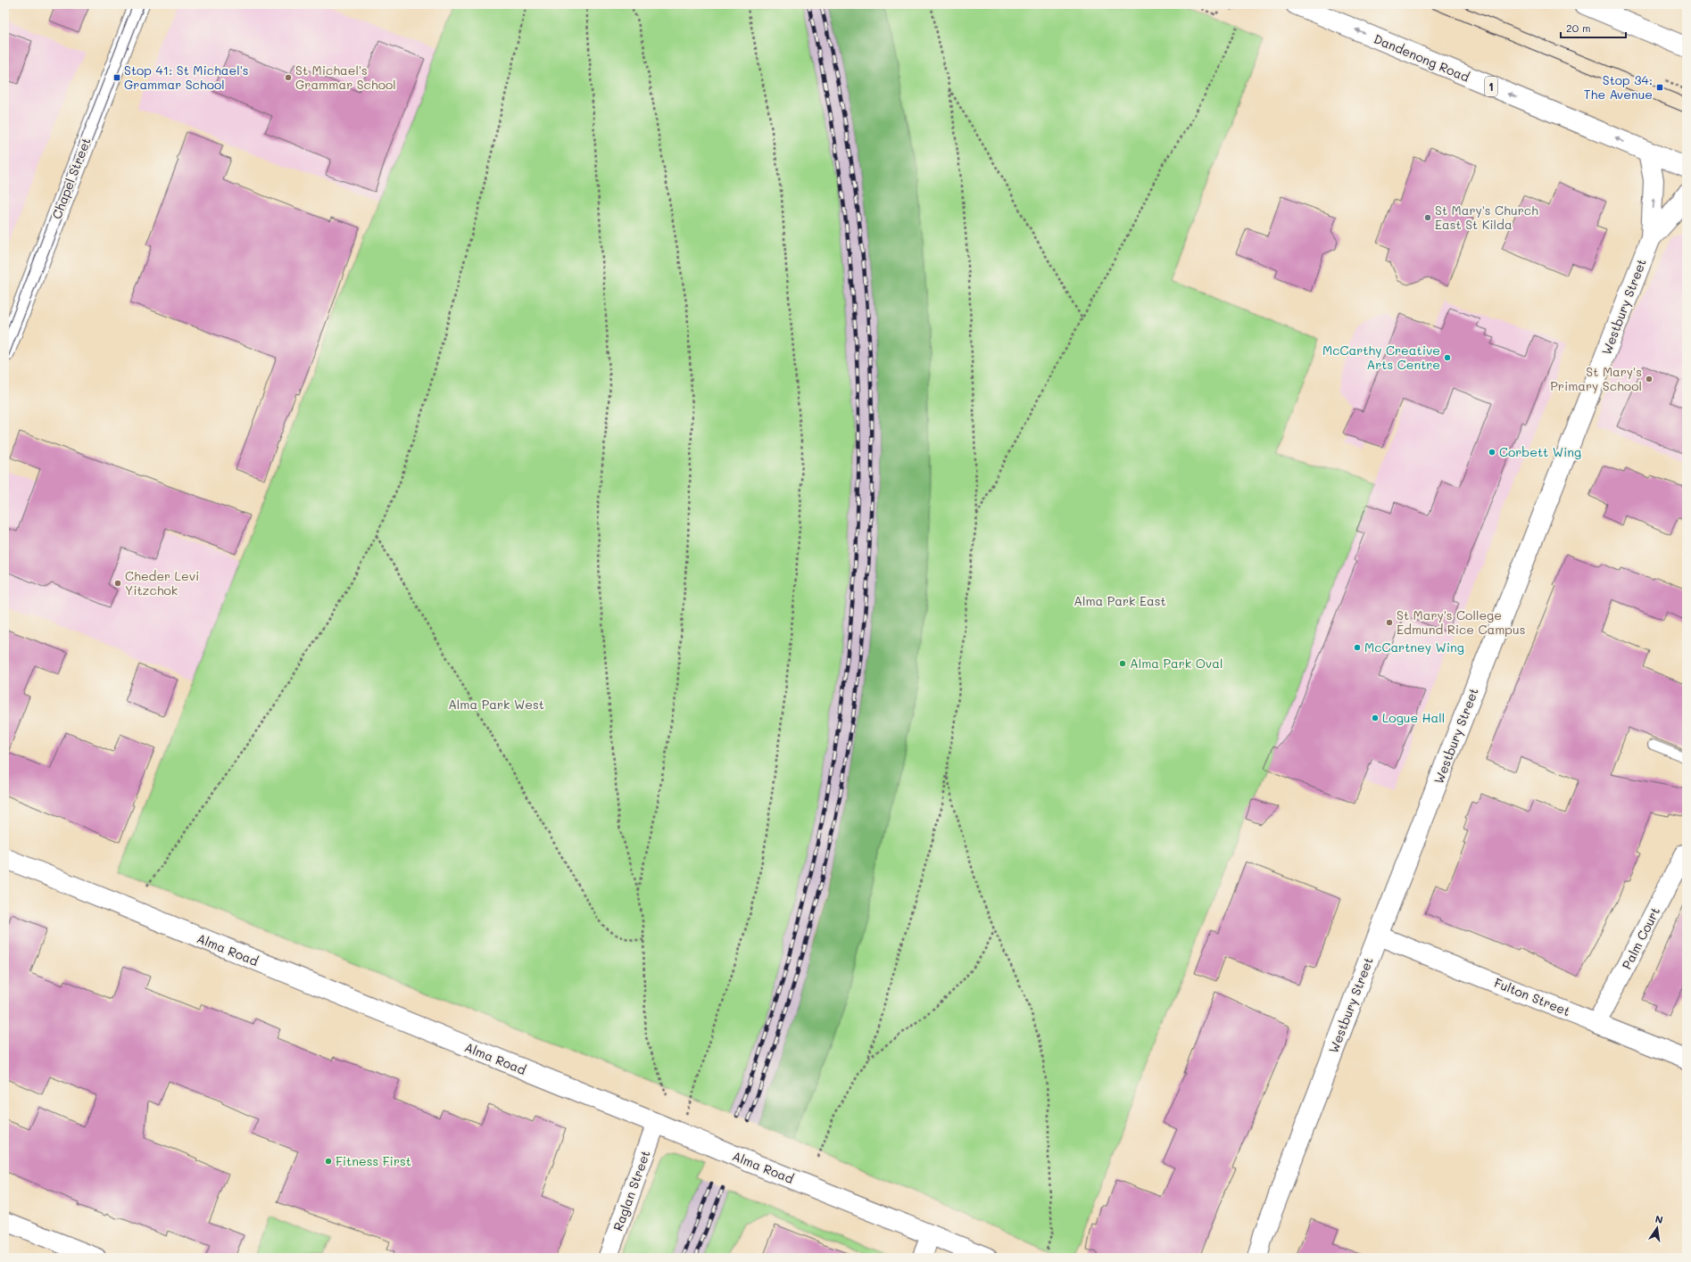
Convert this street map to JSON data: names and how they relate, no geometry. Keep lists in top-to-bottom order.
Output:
{
  "streets": {
    "main road": [
      "Dandenong Road",
      "1",
      "Chapel Street",
      "Westbury Street",
      "Alma Road"
    ],
    "street": ["Palm Court", "Fulton Street", "Raglan Street"]
  },
  "crossings": [
    ["Dandenong Road", "Westbury Street"],
    ["Westbury Street", "Fulton Street"],
    ["Palm Court", "Fulton Street"],
    ["Alma Road", "Raglan Street"]
  ],
  "one_way": ["Dandenong Road"],
  "parks": ["Alma Park East", "Alma Park West"],
  "places": {
    "transit": ["Stop 41: St Michael's Grammar School", "Stop 34: The Avenue"],
    "other": [
      "St Michael's Grammar School",
      "St Mary's Church East St Kilda",
      "McCarthy Creative Arts Centre",
      "St Mary's Primary School",
      "Corbett Wing",
      "Cheder Levi Yitzchok",
      "St Mary's College Edmund Rice Campus",
      "McCartney Wing",
      "Alma Park Oval",
      "Logue Hall",
      "Fitness First"
    ]
  },
  "scale_bar": "20 m",
  "north": "top"
}
